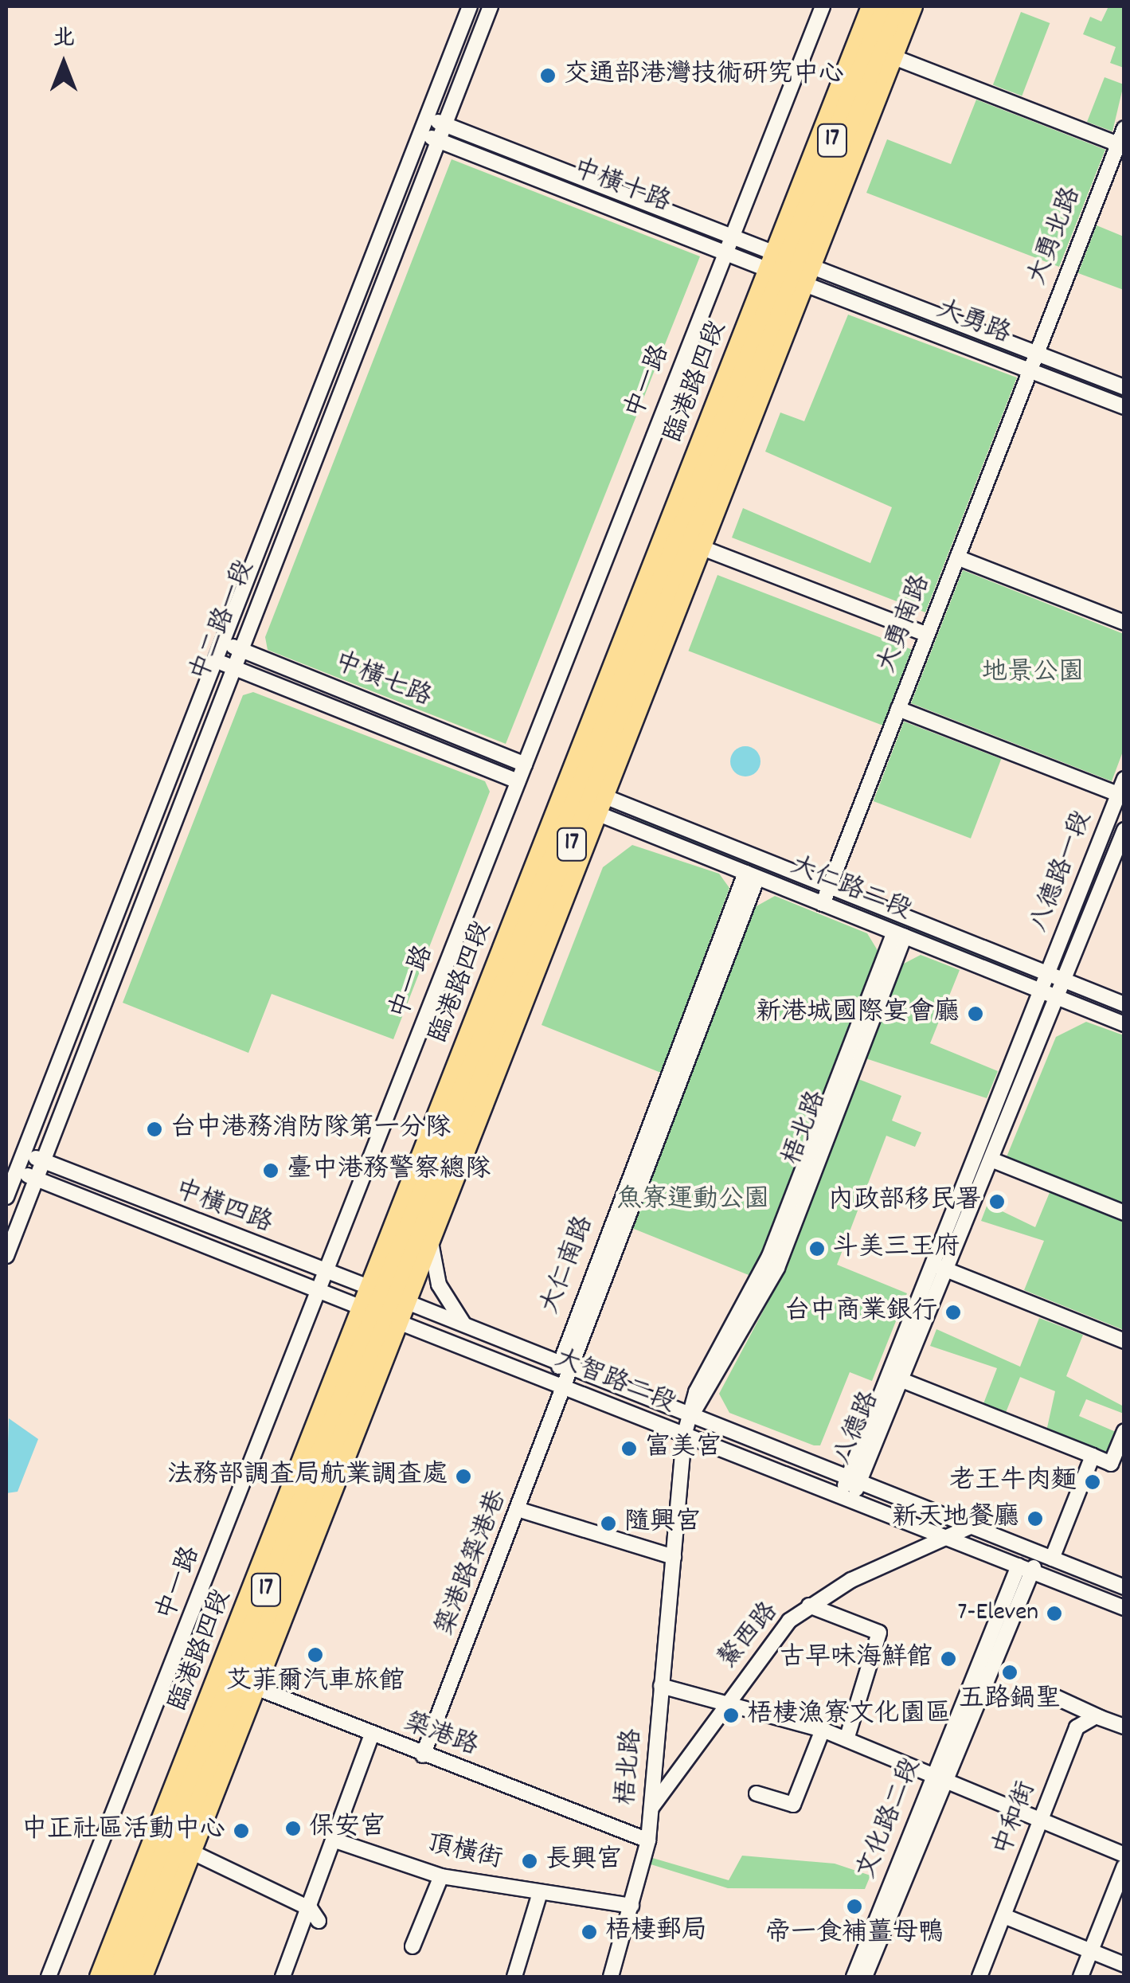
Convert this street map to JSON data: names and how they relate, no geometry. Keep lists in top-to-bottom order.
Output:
{
  "streets": {
    "main road": ["17", "臨港路四段"],
    "street": [
      "中橫十路",
      "大勇北路",
      "大勇路",
      "中一路",
      "中二路一段",
      "大勇南路",
      "中橫七路",
      "八德路一段",
      "大仁路二段",
      "梧北路",
      "中橫四路",
      "大仁南路",
      "大智路二段",
      "八德路",
      "築港路築港巷",
      "鰲西路",
      "築港路",
      "文化路二段",
      "中和街",
      "頂橫街"
    ]
  },
  "crossings": [
    ["中橫十路", "大勇路"],
    ["中橫十路", "中一路"],
    ["中橫十路", "臨港路四段"],
    ["中橫十路", "中二路一段"],
    ["大勇北路", "大勇路"],
    ["大勇北路", "大勇南路"],
    ["大勇路", "臨港路四段"],
    ["大勇路", "大勇南路"],
    ["中一路", "中橫七路"],
    ["中一路", "中橫四路"],
    ["臨港路四段", "大仁路二段"],
    ["臨港路四段", "中橫四路"],
    ["臨港路四段", "大智路二段"],
    ["臨港路四段", "築港路"],
    ["中二路一段", "中橫七路"],
    ["中二路一段", "中橫四路"],
    ["大勇南路", "大仁路二段"],
    ["八德路一段", "大仁路二段"],
    ["八德路一段", "八德路"],
    ["大仁路二段", "梧北路"],
    ["大仁路二段", "大仁南路"],
    ["大仁路二段", "八德路"],
    ["梧北路", "大智路二段"],
    ["梧北路", "鰲西路"],
    ["梧北路", "築港路"],
    ["梧北路", "頂橫街"],
    ["中橫四路", "大智路二段"],
    ["大仁南路", "大智路二段"],
    ["大智路二段", "八德路"],
    ["大智路二段", "築港路築港巷"],
    ["大智路二段", "鰲西路"],
    ["大智路二段", "文化路二段"],
    ["築港路築港巷", "築港路"]
  ],
  "parks": ["地景公園", "魚寮運動公園"],
  "places": [
    "交通部港灣技術研究中心",
    "新港城國際宴會廳",
    "台中港務消防隊第一分隊",
    "臺中港務警察總隊",
    "內政部移民署",
    "斗美三王府",
    "台中商業銀行",
    "富美宮",
    "法務部調查局航業調查處",
    "老王牛肉麵",
    "新天地餐廳",
    "隨興宮",
    "7-Eleven",
    "艾菲爾汽車旅館",
    "古早味海鮮館",
    "五路鍋聖",
    "梧棲漁寮文化園區",
    "保安宮",
    "中正社區活動中心",
    "長興宮",
    "帝一食補薑母鴨",
    "梧棲郵局"
  ],
  "north": "top"
}
